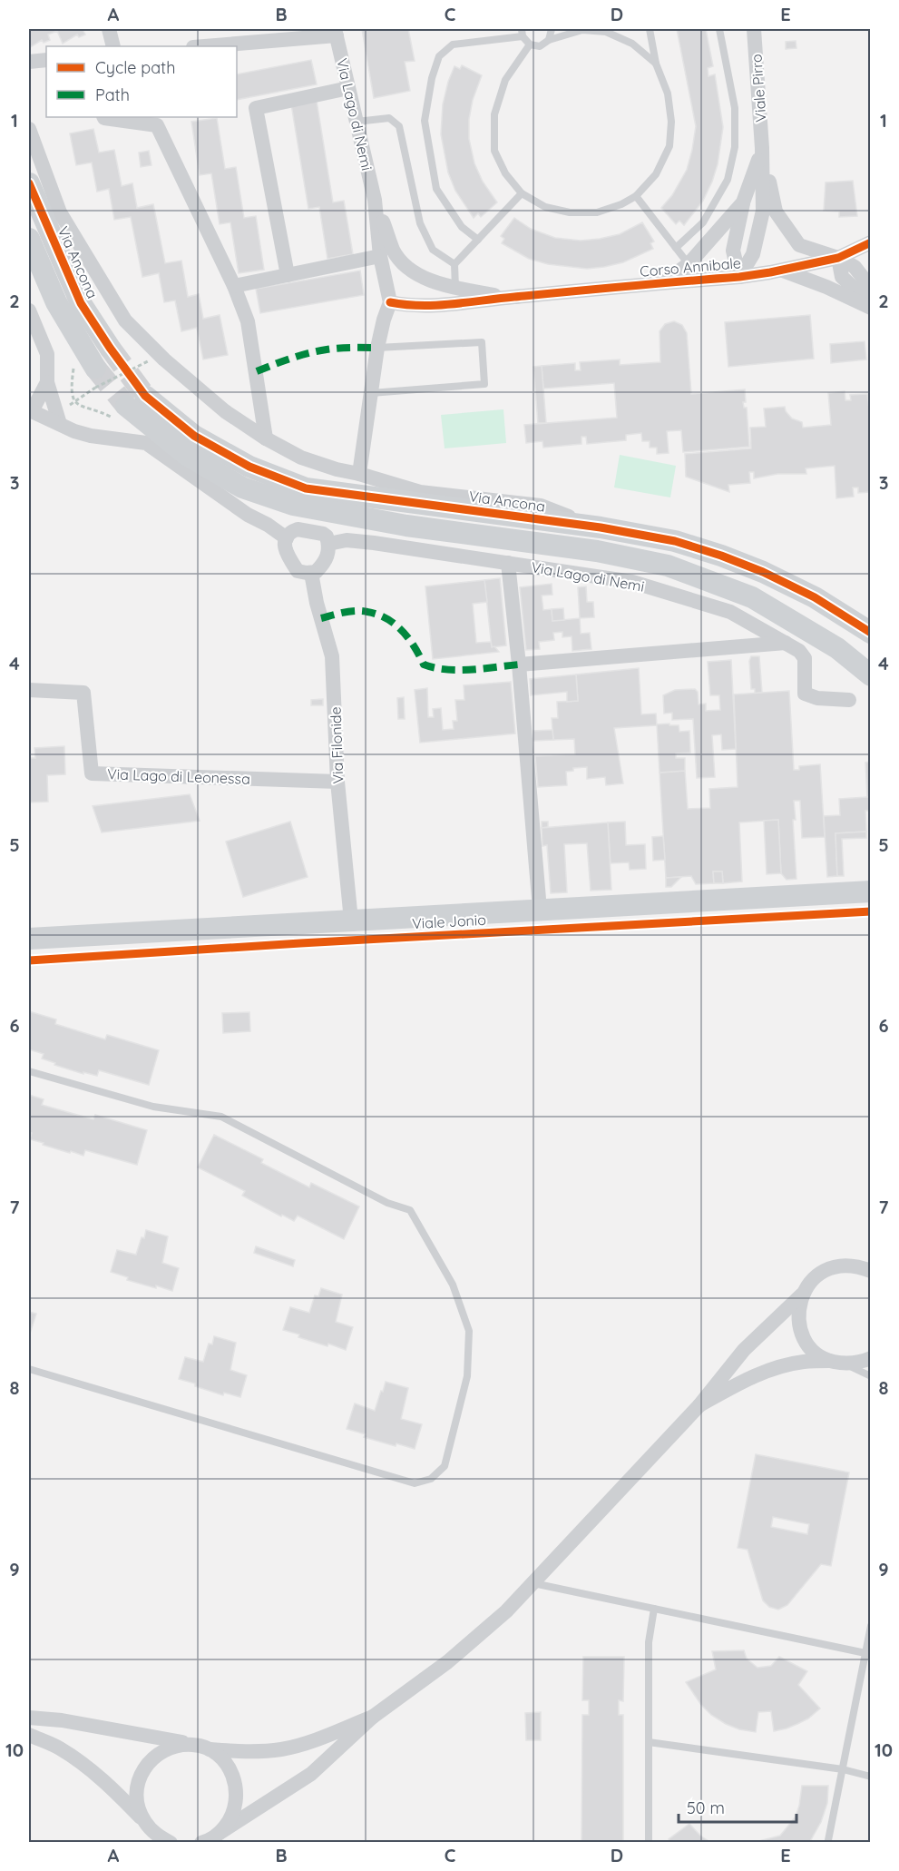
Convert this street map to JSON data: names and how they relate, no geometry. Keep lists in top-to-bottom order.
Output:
{
  "streets": {
    "street": [
      "Viale Pirro",
      "Via Lago di Nemi",
      "Via Ancona",
      "Corso Annibale",
      "Via Filonide",
      "Via Lago di Leonessa",
      "Viale Jonio"
    ]
  },
  "crossings": [
    ["Viale Pirro", "Corso Annibale"],
    ["Via Lago di Nemi", "Via Filonide"],
    ["Via Lago di Nemi", "Viale Jonio"],
    ["Via Filonide", "Via Lago di Leonessa"],
    ["Via Filonide", "Viale Jonio"]
  ],
  "legend": ["Cycle path", "Path"],
  "scale_bar": "50 m",
  "grid": {
    "columns": [
      "A",
      "B",
      "C",
      "D",
      "E"
    ],
    "rows": [
      "1",
      "2",
      "3",
      "4",
      "5",
      "6",
      "7",
      "8",
      "9",
      "10"
    ]
  }
}
